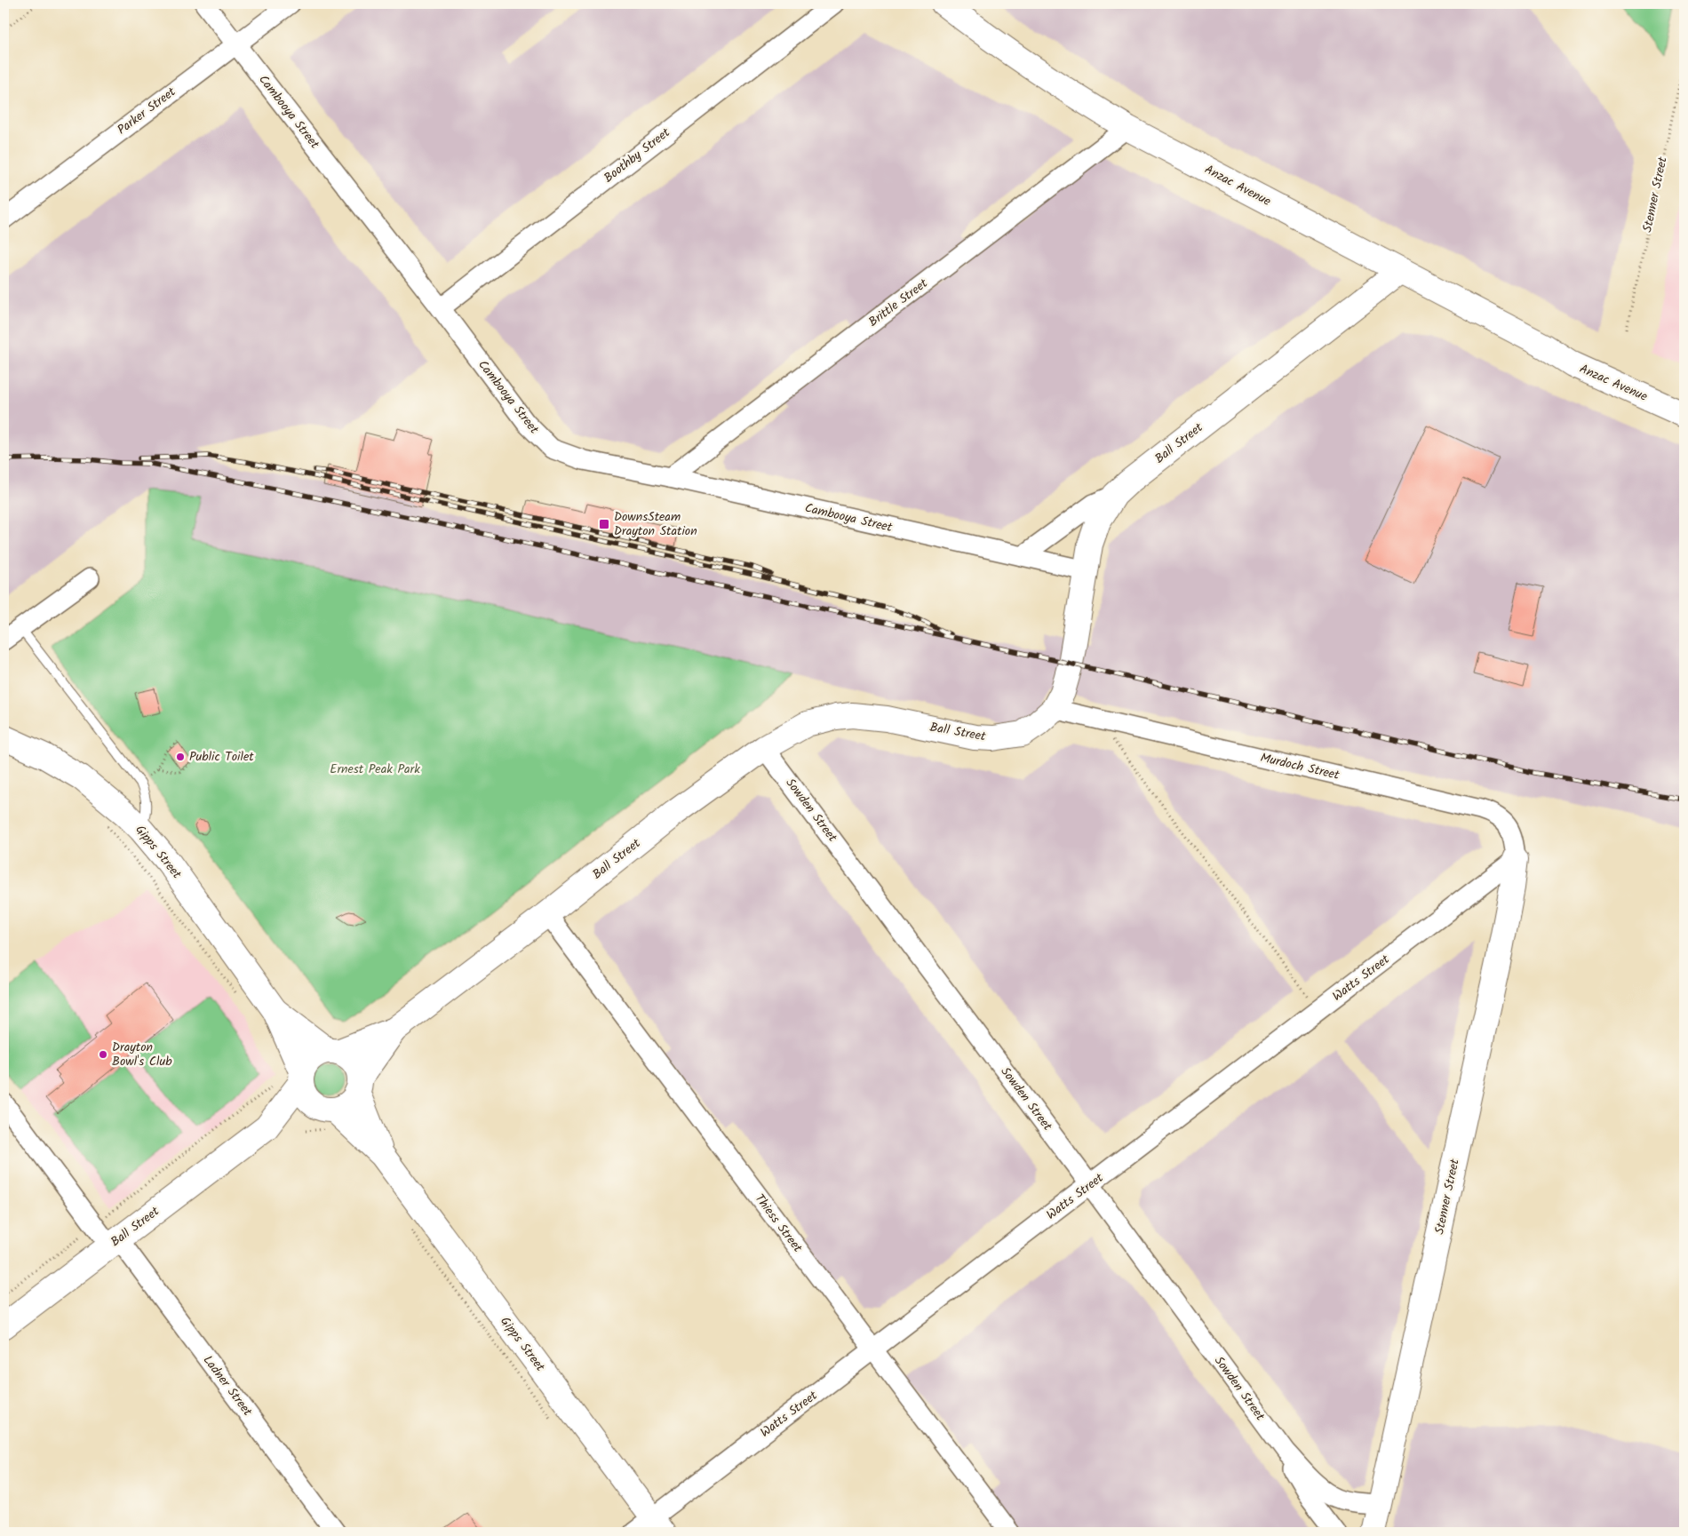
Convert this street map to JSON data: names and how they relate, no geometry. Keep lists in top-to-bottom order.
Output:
{
  "streets": {
    "main road": [
      "Anzac Avenue",
      "Stenner Street",
      "Ball Street",
      "Gipps Street"
    ],
    "street": [
      "Parker Street",
      "Cambooya Street",
      "Boothby Street",
      "Brittle Street",
      "Murdoch Street",
      "Sowden Street",
      "Watts Street",
      "Thiess Street",
      "Ladner Street"
    ]
  },
  "crossings": [
    ["Parker Street", "Cambooya Street"],
    ["Cambooya Street", "Boothby Street"],
    ["Cambooya Street", "Brittle Street"],
    ["Cambooya Street", "Ball Street"],
    ["Anzac Avenue", "Brittle Street"],
    ["Anzac Avenue", "Ball Street"],
    ["Stenner Street", "Murdoch Street"],
    ["Stenner Street", "Sowden Street"],
    ["Stenner Street", "Watts Street"],
    ["Ball Street", "Murdoch Street"],
    ["Ball Street", "Sowden Street"],
    ["Ball Street", "Gipps Street"],
    ["Ball Street", "Thiess Street"],
    ["Ball Street", "Ladner Street"],
    ["Murdoch Street", "Watts Street"],
    ["Sowden Street", "Watts Street"],
    ["Gipps Street", "Watts Street"],
    ["Watts Street", "Thiess Street"]
  ],
  "parks": ["Ernest Peak Park"],
  "places": {
    "transit": ["DownsSteam Drayton Station"],
    "other": ["Public Toilet", "Drayton Bowl's Club"]
  }
}
